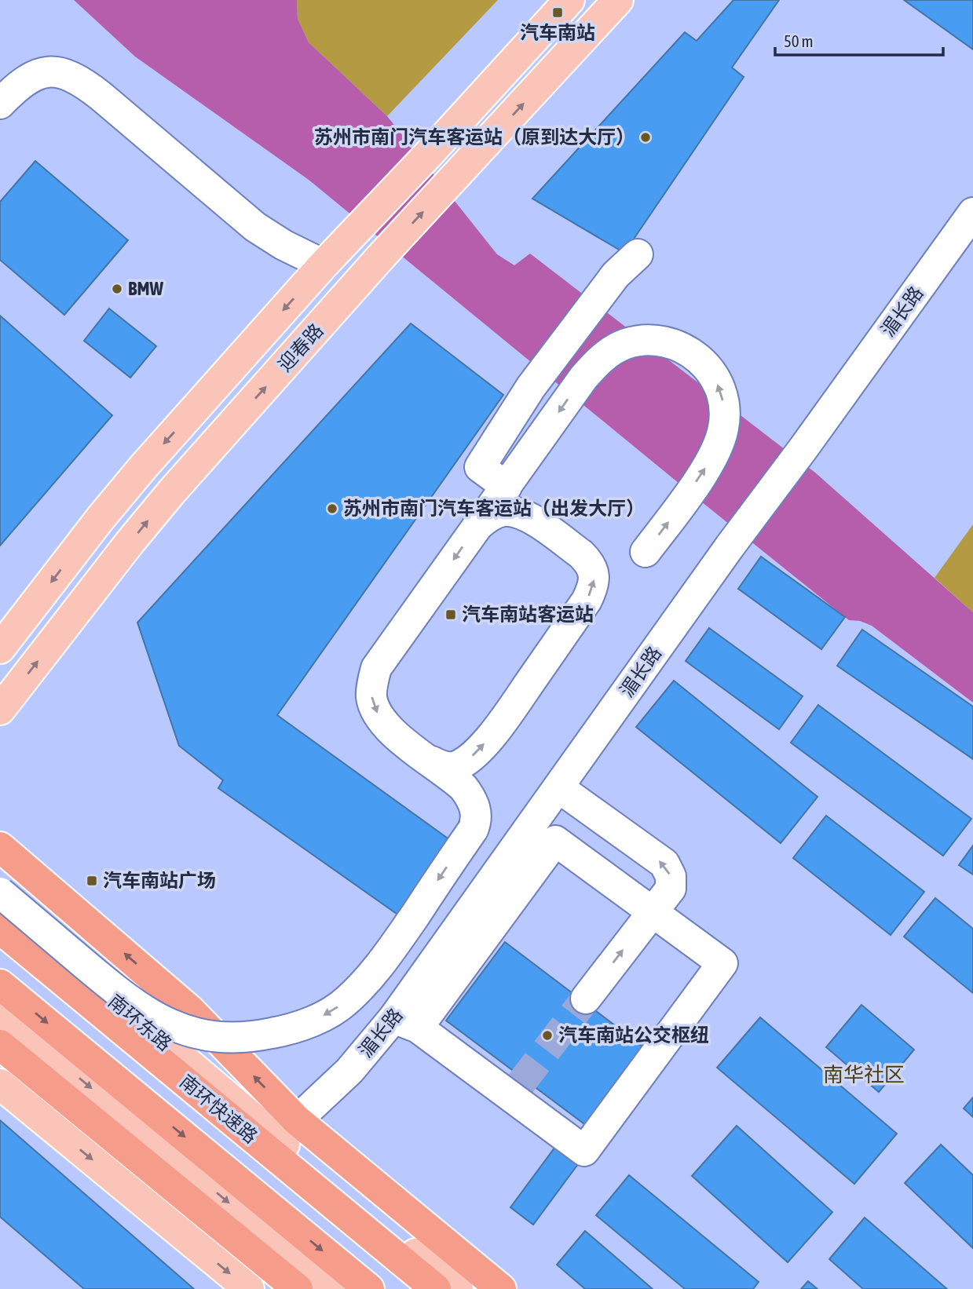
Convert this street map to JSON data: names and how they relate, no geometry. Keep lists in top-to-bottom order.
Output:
{
  "streets": {
    "highway": ["南环快速路"],
    "main road": ["迎春路", "南环东路"],
    "street": ["湄长路"]
  },
  "districts": ["南华社区"],
  "places": {
    "transit": ["汽车南站", "汽车南站客运站", "汽车南站广场"],
    "other": [
      "苏州市南门汽车客运站（原到达大厅）",
      "BMW",
      "苏州市南门汽车客运站（出发大厅）",
      "汽车南站公交枢纽"
    ]
  },
  "scale_bar": "50 m"
}
